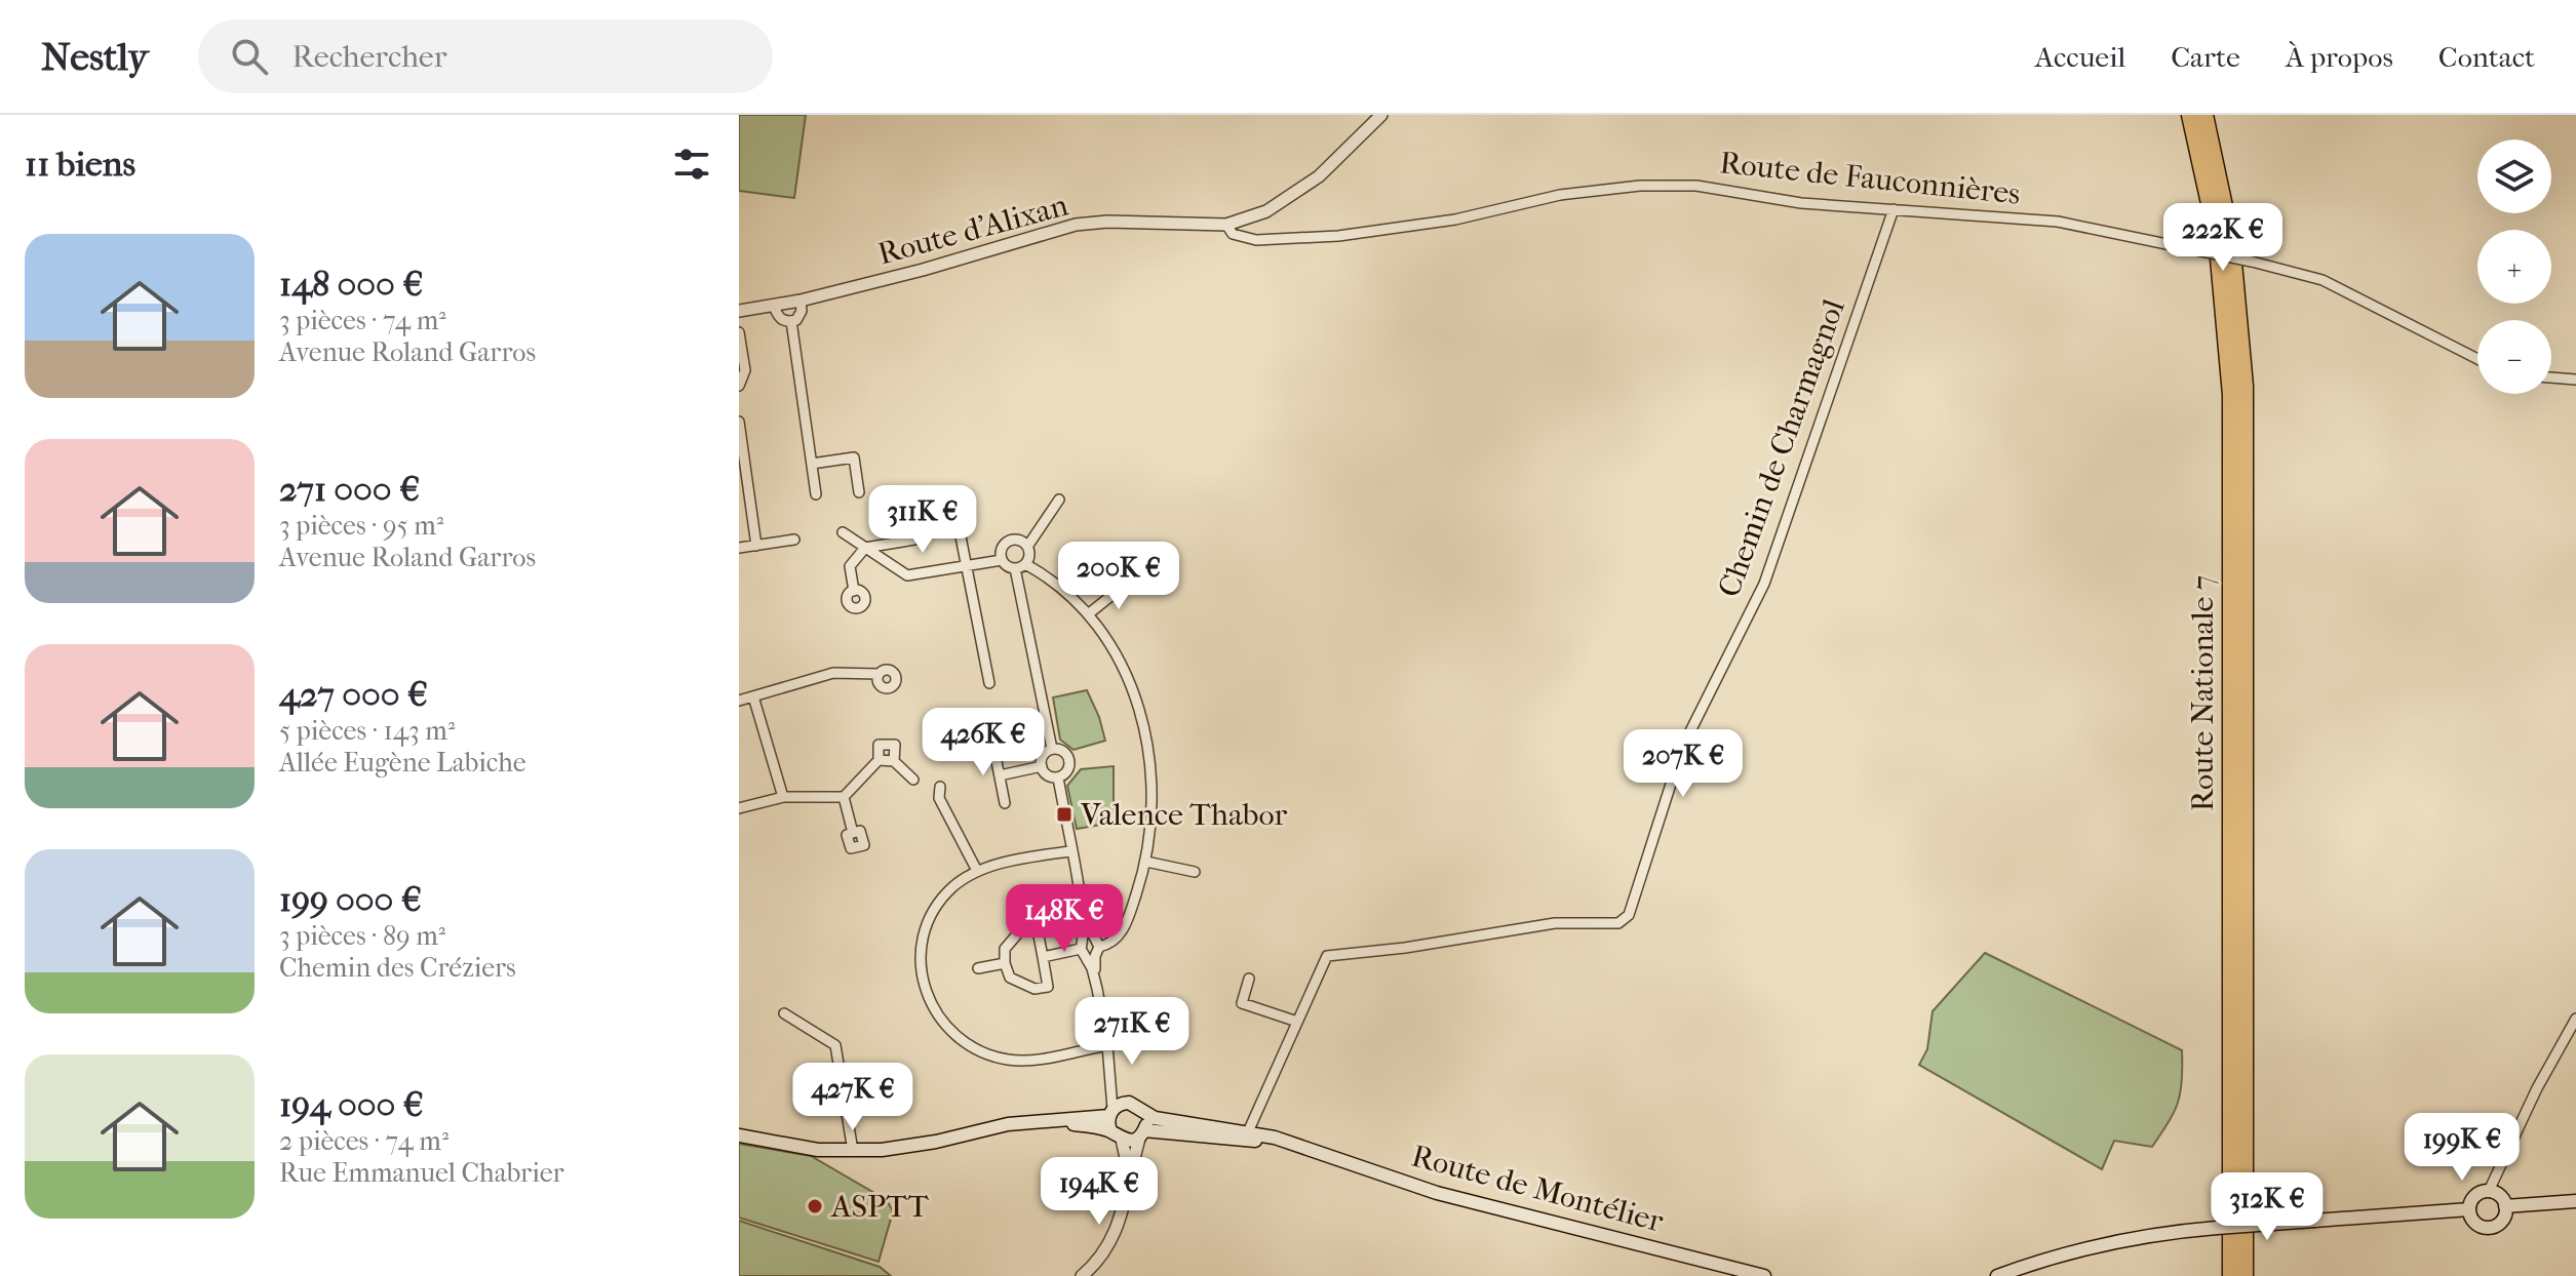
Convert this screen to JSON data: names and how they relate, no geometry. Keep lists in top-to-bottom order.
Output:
{
  "streets": {
    "highway": ["Route Nationale 7"],
    "main road": ["Route de Montélier"],
    "street": ["Route de Fauconnières", "Route d'Alixan", "Chemin de Charmagnol"]
  },
  "crossings": [
    ["Route de Fauconnières", "Route d'Alixan"],
    ["Route de Fauconnières", "Chemin de Charmagnol"],
    ["Chemin de Charmagnol", "Route de Montélier"]
  ],
  "places": {
    "transit": ["Valence Thabor"],
    "other": ["ASPTT"]
  },
  "page": {
    "header": "Nestly",
    "search": "Rechercher",
    "nav": [
      "Accueil",
      "Carte",
      "À propos",
      "Contact"
    ],
    "heading": "11 biens",
    "map_buttons": ["+", "−"],
    "price": [
      "222K €",
      "311K €",
      "200K €",
      "426K €",
      "207K €",
      "148K €",
      "271K €",
      "427K €",
      "199K €",
      "194K €",
      "312K €"
    ],
    "list": [
      {
        "name": "148 000 €",
        "note": "3 pièces · 74 m² · Avenue Roland Garros"
      },
      {
        "name": "271 000 €",
        "note": "3 pièces · 95 m² · Avenue Roland Garros"
      },
      {
        "name": "427 000 €",
        "note": "5 pièces · 143 m² · Allée Eugène Labiche"
      },
      {
        "name": "199 000 €",
        "note": "3 pièces · 89 m² · Chemin des Créziers"
      },
      {
        "name": "194 000 €",
        "note": "2 pièces · 74 m² · Rue Emmanuel Chabrier"
      }
    ]
  }
}
